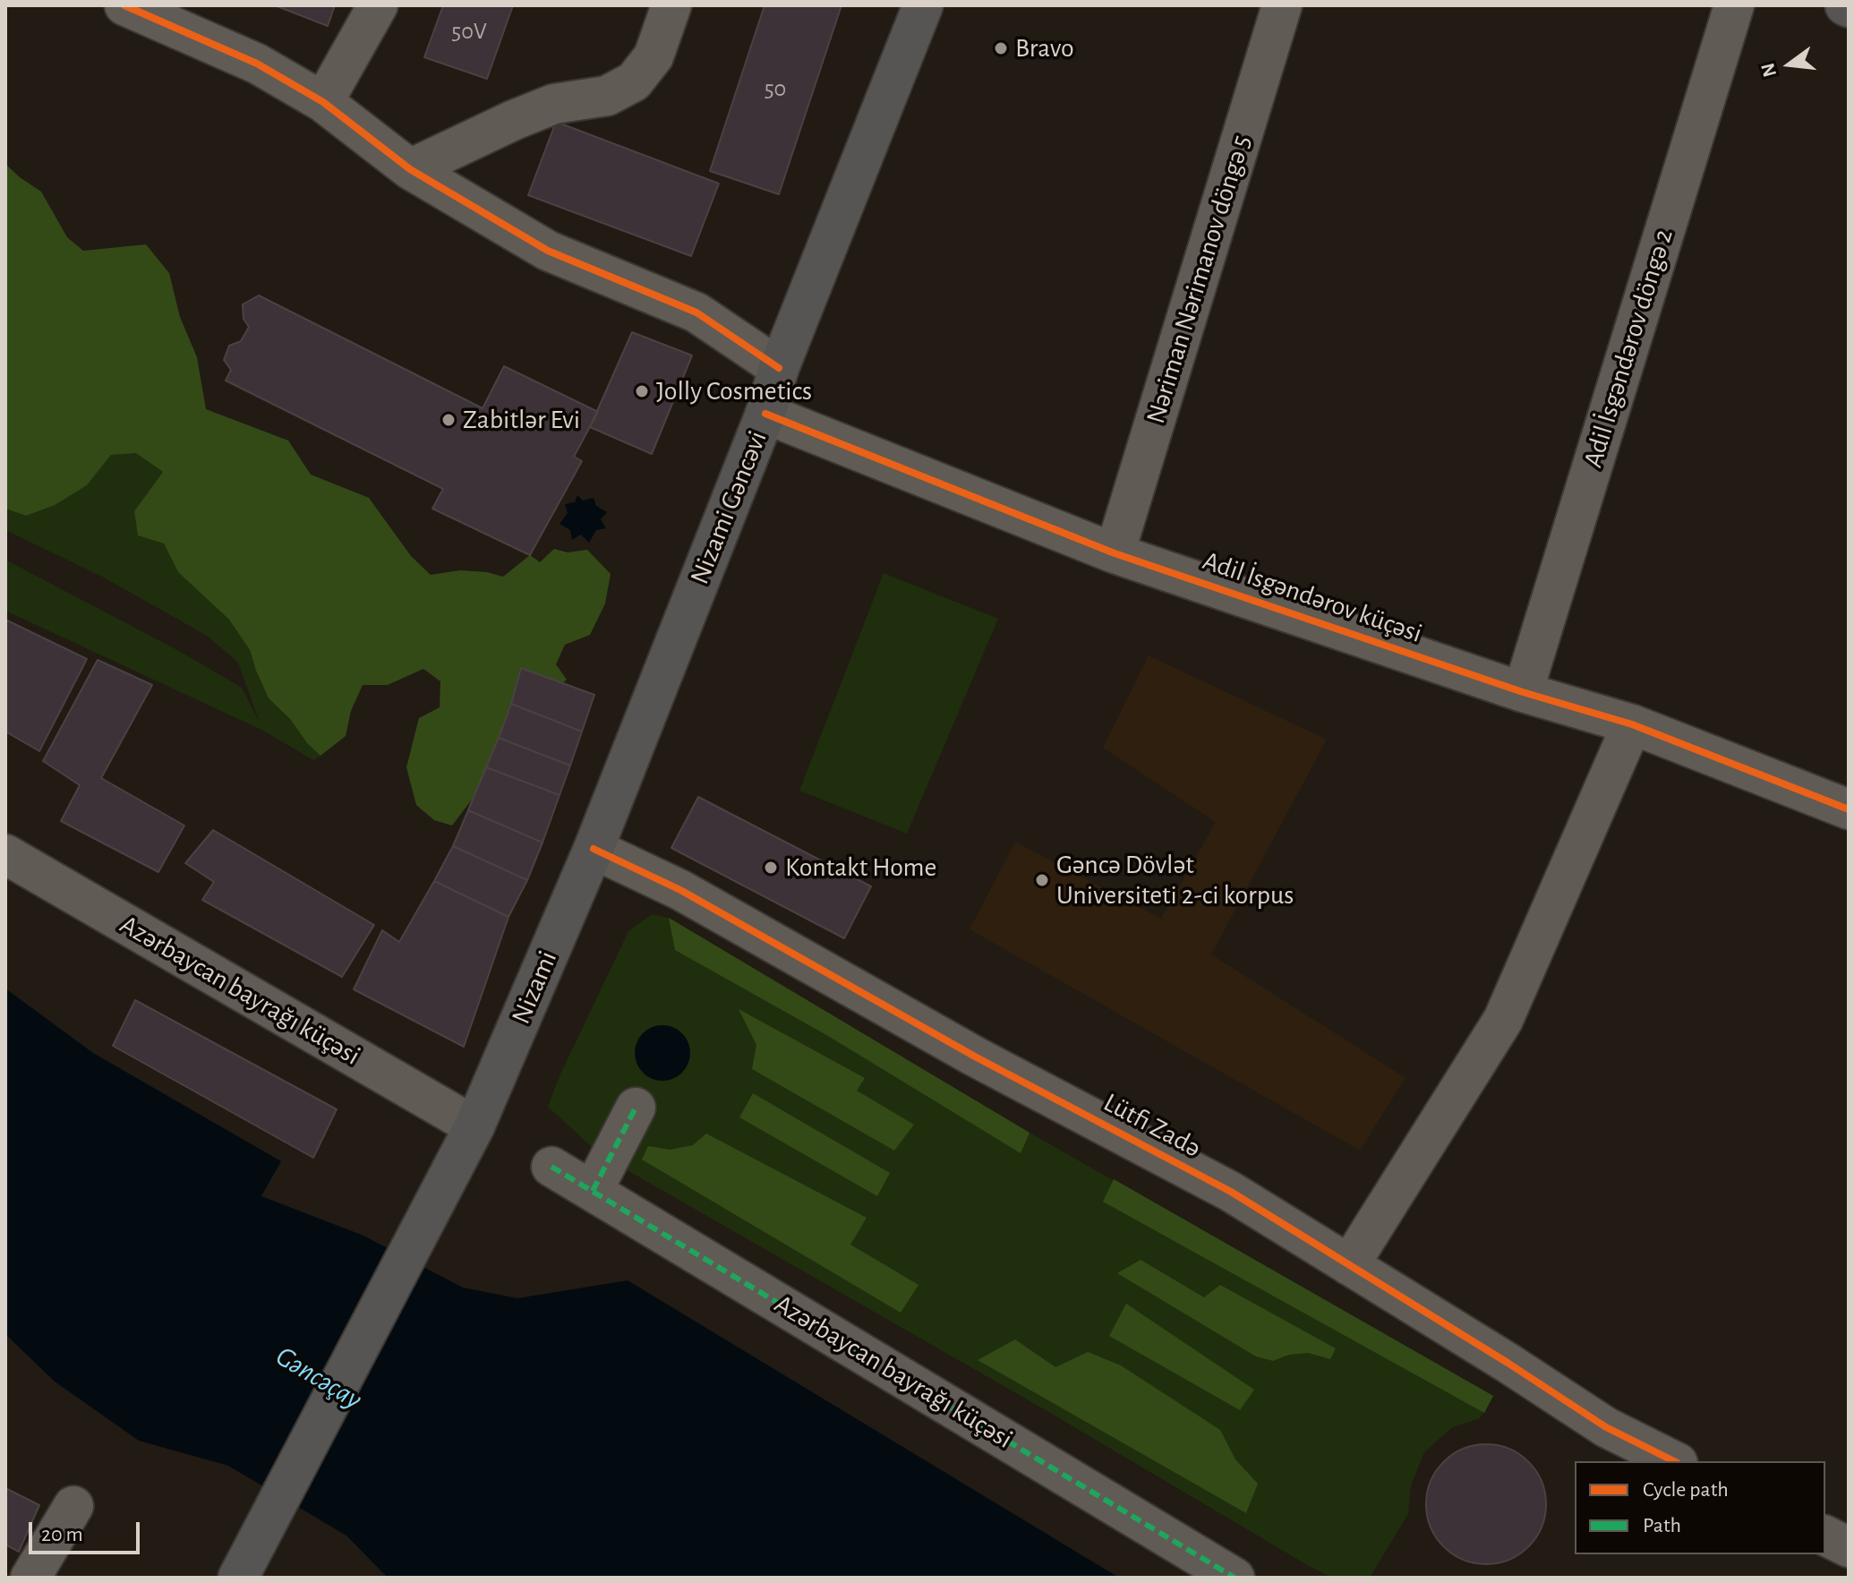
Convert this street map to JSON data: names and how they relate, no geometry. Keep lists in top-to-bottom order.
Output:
{
  "streets": {
    "main road": ["Nizami Gəncəvi", "Nizami"],
    "street": [
      "Nəriman Nərimanov döngə 5",
      "Adil İsgəndərov döngə 2",
      "Adil İsgəndərov küçəsi",
      "Azərbaycan bayrağı küçəsi",
      "Lütfi Zadə"
    ]
  },
  "crossings": [
    ["Nəriman Nərimanov döngə 5", "Adil İsgəndərov küçəsi"],
    ["Adil İsgəndərov döngə 2", "Adil İsgəndərov küçəsi"],
    ["Nizami Gəncəvi", "Adil İsgəndərov küçəsi"],
    ["Nizami Gəncəvi", "Nizami"],
    ["Nizami Gəncəvi", "Lütfi Zadə"],
    ["Nizami", "Azərbaycan bayrağı küçəsi"],
    ["Nizami", "Lütfi Zadə"]
  ],
  "water": ["Gəncəçay"],
  "places": [
    "Bravo",
    "Jolly Cosmetics",
    "Zabitlər Evi",
    "Kontakt Home",
    "Gəncə Dövlət Universiteti 2-ci korpus"
  ],
  "house_numbers": ["50V", "50"],
  "legend": ["Cycle path", "Path"],
  "scale_bar": "20 m",
  "north": "left"
}
